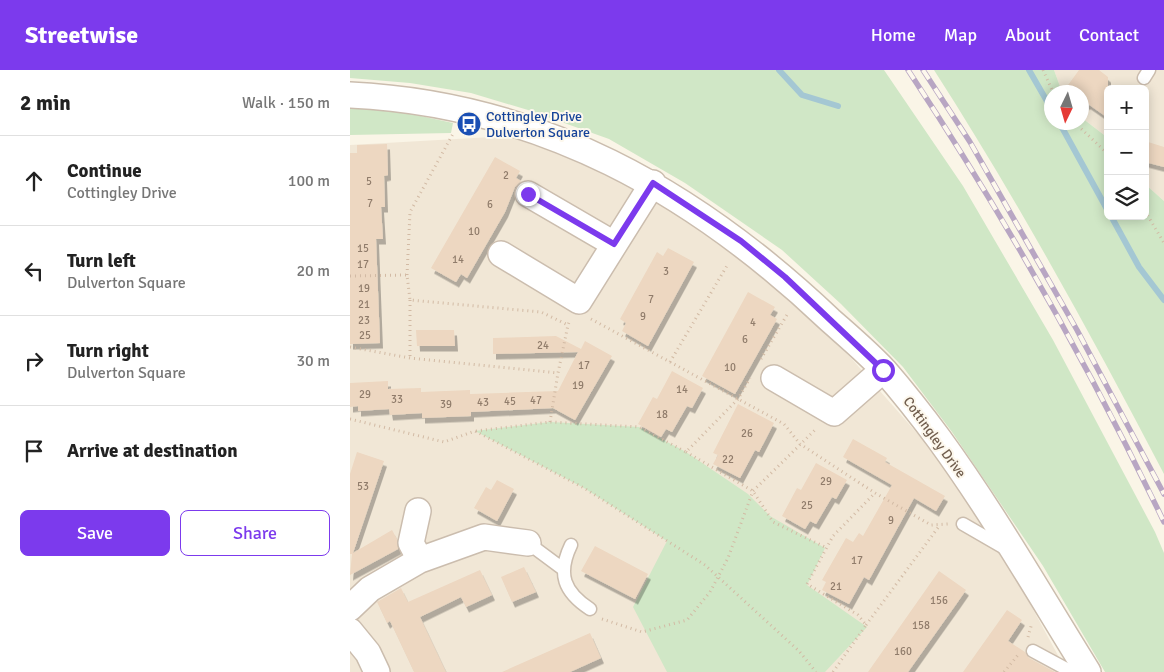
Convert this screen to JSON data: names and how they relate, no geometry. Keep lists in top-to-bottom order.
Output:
{
  "streets": {
    "street": ["Cottingley Drive"]
  },
  "places": {
    "bus stop": ["Cottingley Drive Dulverton Square"]
  },
  "house_numbers": [
    "2",
    "5",
    "7",
    "6",
    "10",
    "15",
    "14",
    "17",
    "3",
    "19",
    "7",
    "21",
    "9",
    "23",
    "4",
    "25",
    "6",
    "24",
    "17",
    "10",
    "19",
    "14",
    "29",
    "33",
    "47",
    "45",
    "43",
    "39",
    "18",
    "26",
    "22",
    "29",
    "53",
    "25",
    "9",
    "17",
    "21",
    "156",
    "158",
    "160"
  ],
  "north": "bottom",
  "page": {
    "header": "Streetwise",
    "nav": [
      "Home",
      "Map",
      "About",
      "Contact"
    ],
    "heading": ["2 min", "Walk · 150 m"],
    "map_buttons": ["+", "−"],
    "list": [
      ["Continue", "Cottingley Drive", "100 m"],
      ["Turn left", "Dulverton Square", "20 m"],
      ["Turn right", "Dulverton Square", "30 m"],
      "Arrive at destination"
    ],
    "buttons": ["Save", "Share"]
  }
}
